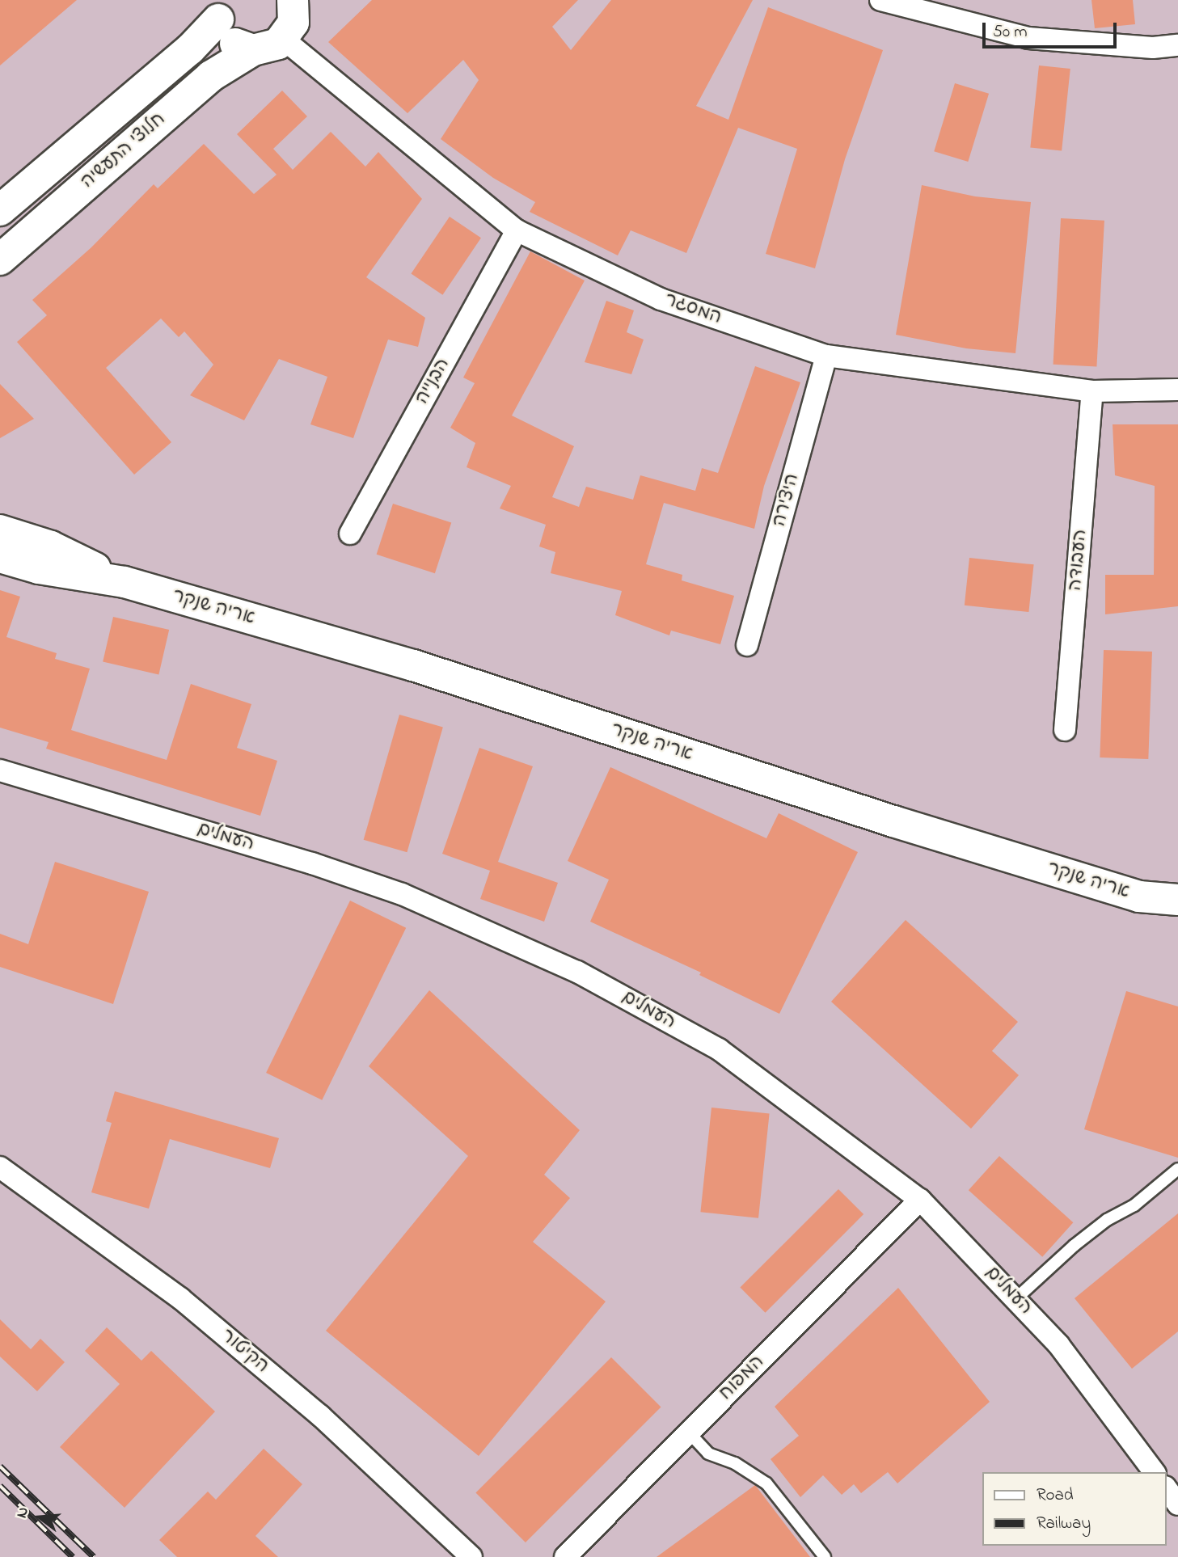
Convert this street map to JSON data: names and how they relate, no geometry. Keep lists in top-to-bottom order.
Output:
{
  "streets": {
    "street": [
      "חלוצי התעשיה",
      "המסגר",
      "הבנייה",
      "היצירה",
      "העבודה",
      "אריה שנקר",
      "העמלים",
      "הקיטור",
      "המפוח"
    ]
  },
  "crossings": [
    ["חלוצי התעשיה", "המסגר"],
    ["המסגר", "הבנייה"],
    ["המסגר", "היצירה"],
    ["המסגר", "העבודה"],
    ["העמלים", "המפוח"]
  ],
  "legend": ["Road", "Railway"],
  "scale_bar": "50 m",
  "north": "left"
}
